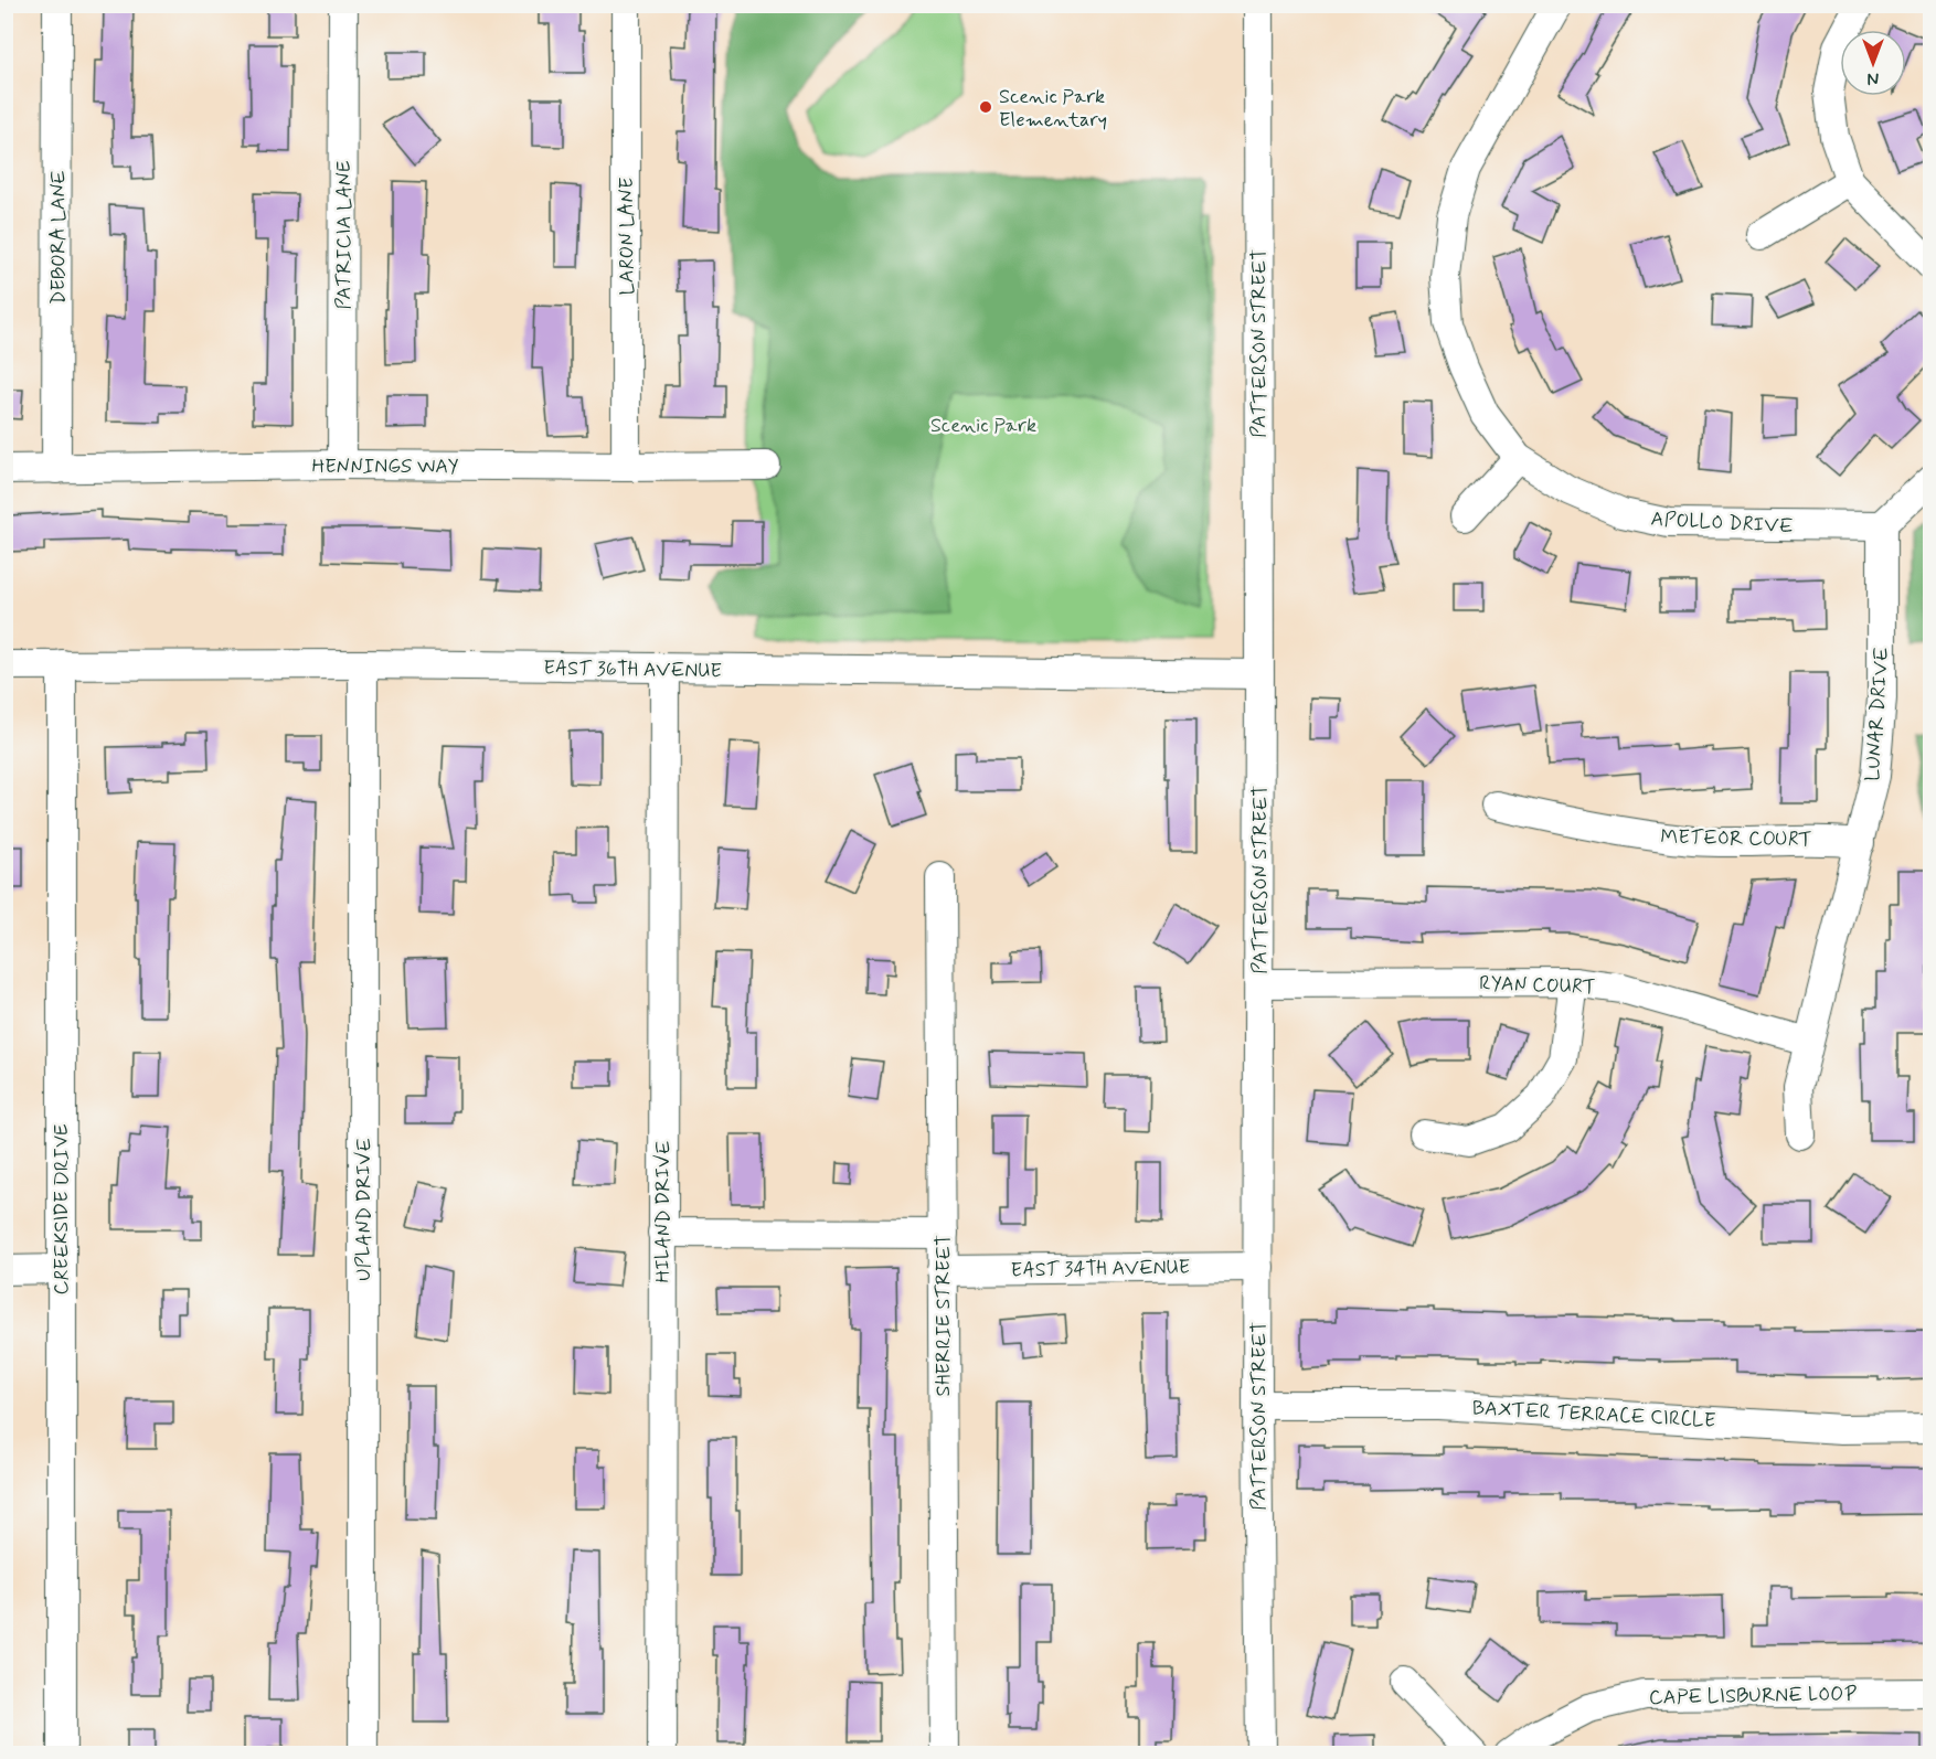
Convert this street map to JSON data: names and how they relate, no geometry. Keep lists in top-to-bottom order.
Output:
{
  "streets": {
    "street": [
      "PATRICIA LANE",
      "LARON LANE",
      "DEBORA LANE",
      "PATTERSON STREET",
      "HENNINGS WAY",
      "APOLLO DRIVE",
      "EAST 36TH AVENUE",
      "LUNAR DRIVE",
      "METEOR COURT",
      "RYAN COURT",
      "CREEKSIDE DRIVE",
      "UPLAND DRIVE",
      "HILAND DRIVE",
      "EAST 34TH AVENUE",
      "SHERRIE STREET",
      "BAXTER TERRACE CIRCLE",
      "CAPE LISBURNE LOOP"
    ]
  },
  "crossings": [
    ["PATRICIA LANE", "HENNINGS WAY"],
    ["LARON LANE", "HENNINGS WAY"],
    ["DEBORA LANE", "HENNINGS WAY"],
    ["PATTERSON STREET", "EAST 36TH AVENUE"],
    ["PATTERSON STREET", "RYAN COURT"],
    ["PATTERSON STREET", "EAST 34TH AVENUE"],
    ["PATTERSON STREET", "BAXTER TERRACE CIRCLE"],
    ["APOLLO DRIVE", "LUNAR DRIVE"],
    ["EAST 36TH AVENUE", "CREEKSIDE DRIVE"],
    ["EAST 36TH AVENUE", "UPLAND DRIVE"],
    ["EAST 36TH AVENUE", "HILAND DRIVE"],
    ["LUNAR DRIVE", "METEOR COURT"],
    ["LUNAR DRIVE", "RYAN COURT"],
    ["EAST 34TH AVENUE", "SHERRIE STREET"]
  ],
  "parks": ["Scenic Park"],
  "places": ["Scenic Park Elementary"],
  "north": "bottom"
}
